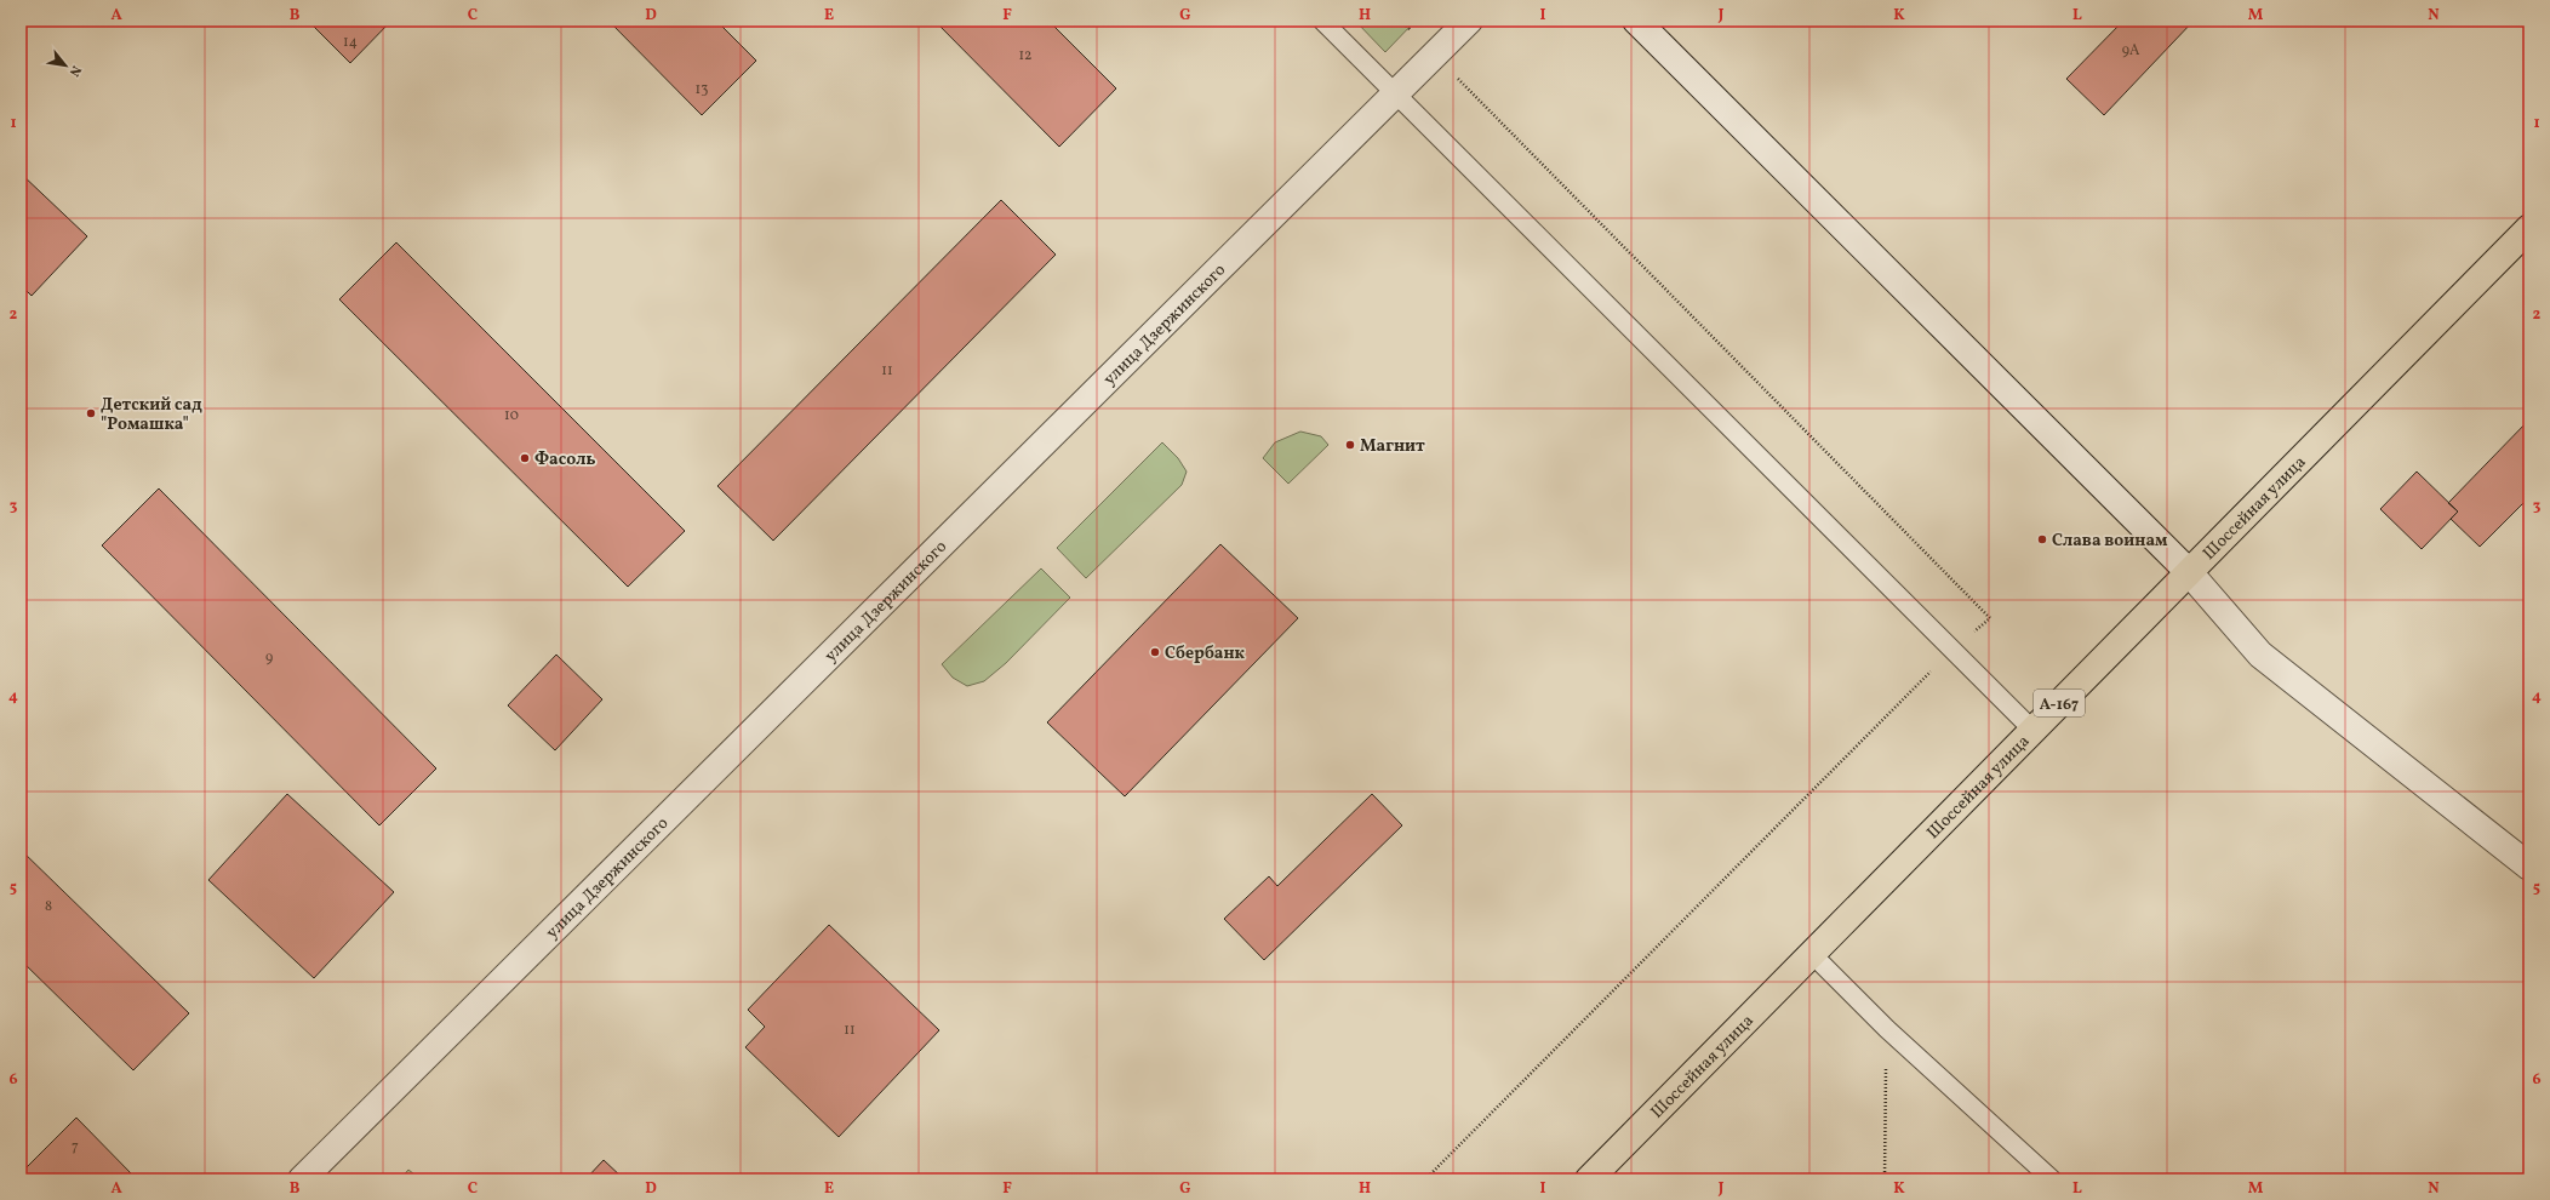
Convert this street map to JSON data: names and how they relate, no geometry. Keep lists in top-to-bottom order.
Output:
{
  "streets": {
    "highway": ["Шоссейная улица", "А-167"],
    "street": ["улица Дзержинского"]
  },
  "places": [
    "Детский сад \"Ромашка\"",
    "Магнит",
    "Фасоль",
    "Слава воинам",
    "Сбербанк"
  ],
  "house_numbers": [
    "14",
    "9А",
    "12",
    "13",
    "11",
    "10",
    "9",
    "8",
    "11",
    "7"
  ],
  "north": "bottom right",
  "grid": {
    "columns": [
      "A",
      "B",
      "C",
      "D",
      "E",
      "F",
      "G",
      "H",
      "I",
      "J",
      "K",
      "L",
      "M",
      "N"
    ],
    "rows": [
      "1",
      "2",
      "3",
      "4",
      "5",
      "6"
    ]
  }
}
